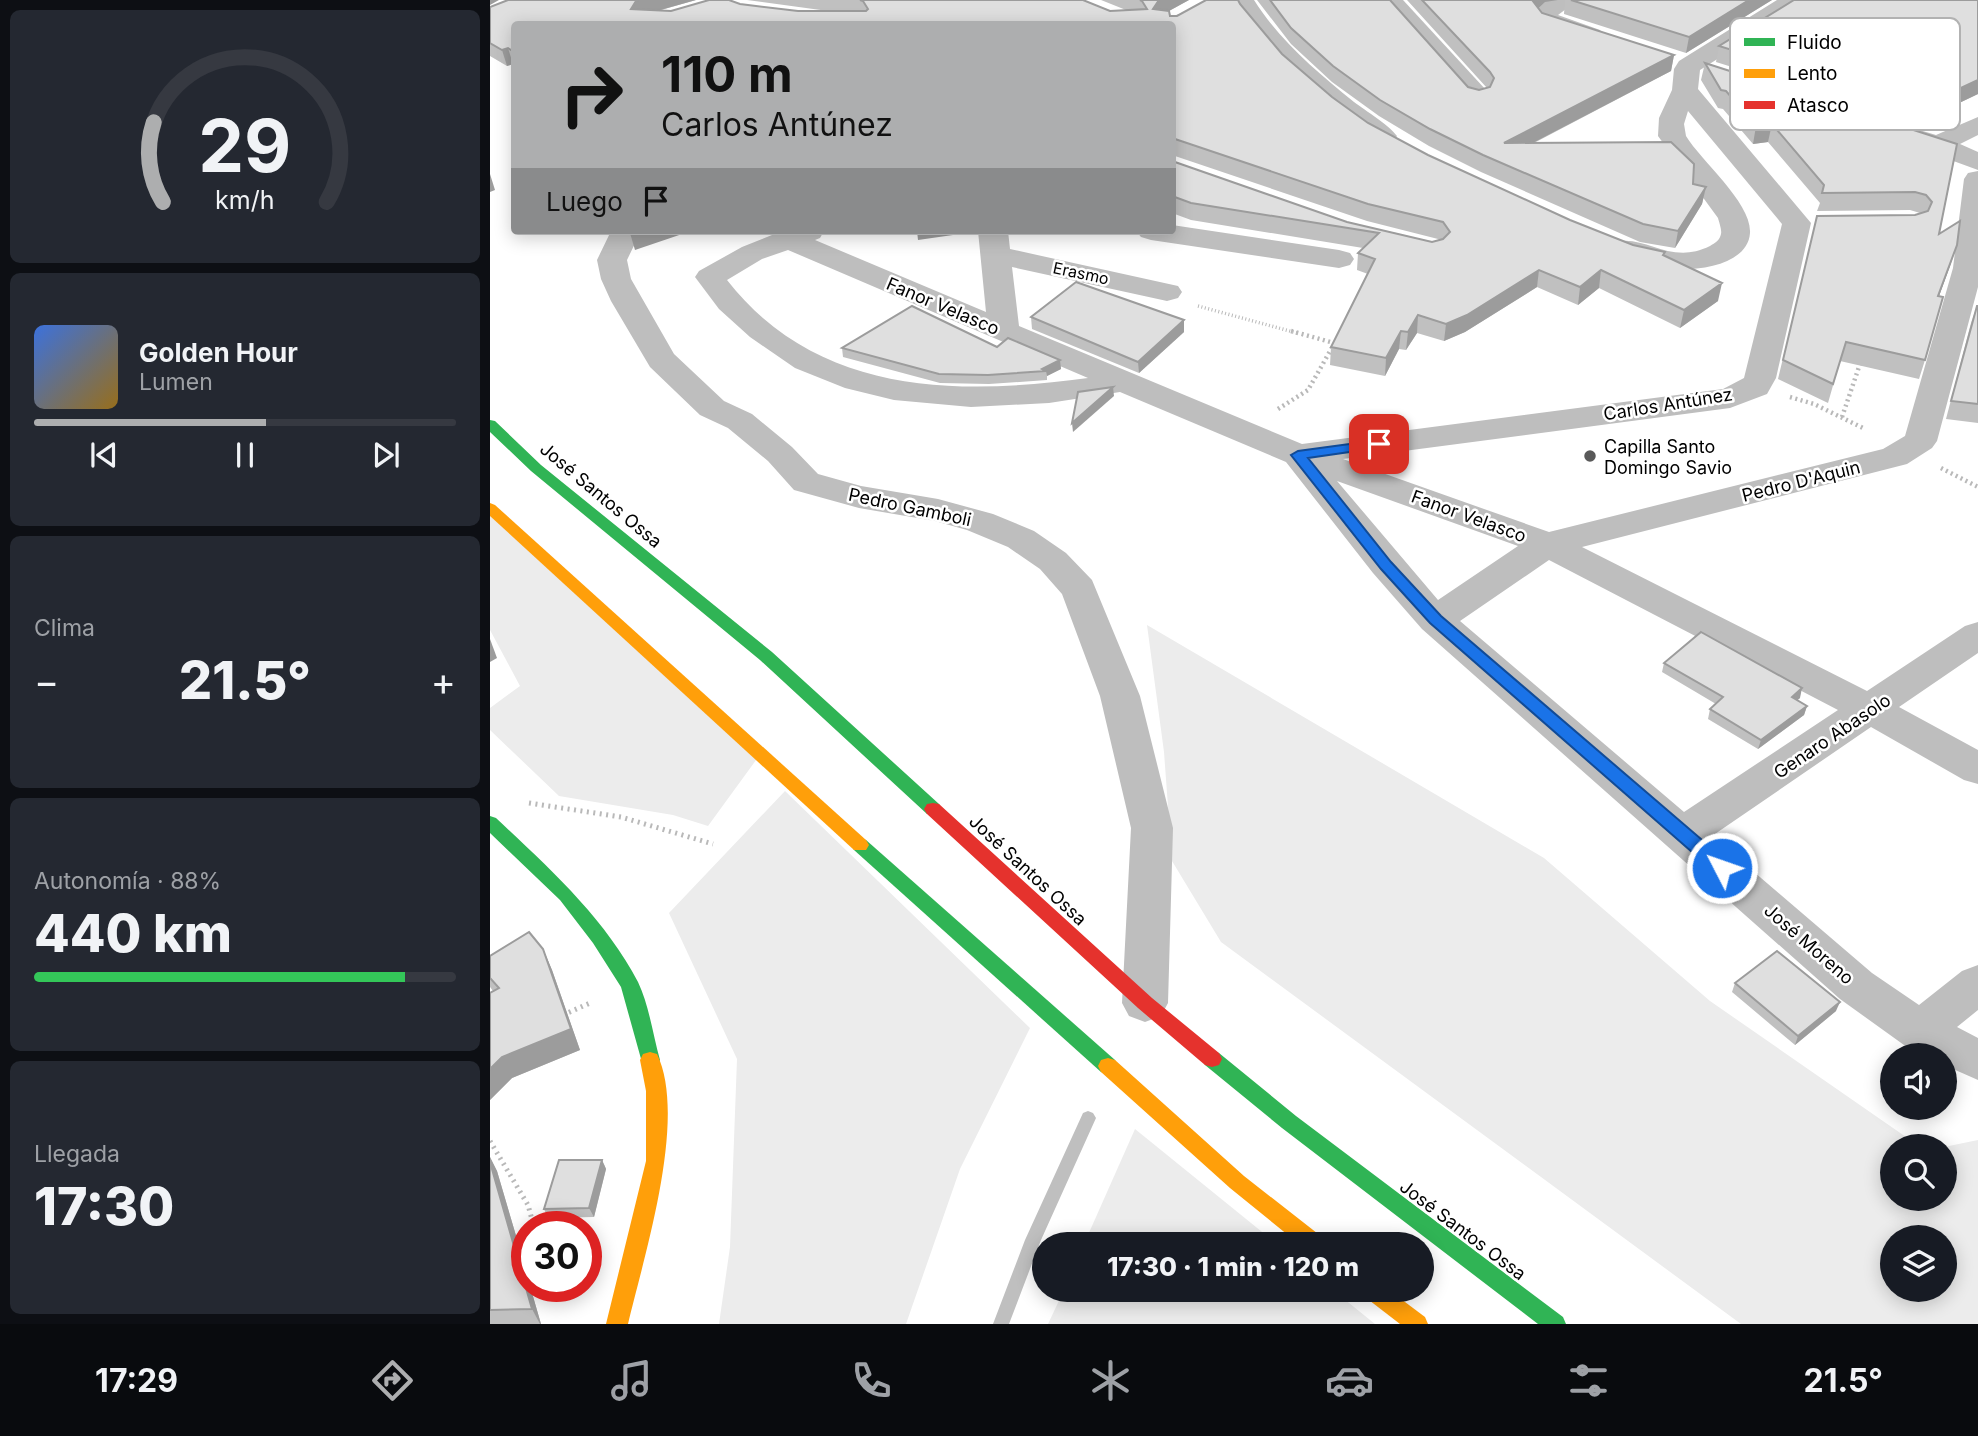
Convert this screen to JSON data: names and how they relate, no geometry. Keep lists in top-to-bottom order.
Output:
{
  "streets": {
    "main road": ["José Santos Ossa"],
    "street": [
      "Erasmo",
      "Fanor Velasco",
      "Carlos Antúnez",
      "Pedro D'Aquin",
      "Pedro Gamboli",
      "Genaro Abasolo",
      "José Moreno"
    ]
  },
  "crossings": [
    ["Fanor Velasco", "Carlos Antúnez"],
    ["Fanor Velasco", "Pedro D'Aquin"],
    ["Fanor Velasco", "Genaro Abasolo"],
    ["Fanor Velasco", "José Moreno"],
    ["Carlos Antúnez", "José Moreno"],
    ["Pedro D'Aquin", "José Moreno"],
    ["José Santos Ossa", "Pedro Gamboli"],
    ["Genaro Abasolo", "José Moreno"]
  ],
  "places": ["Capilla Santo Domingo Savio"],
  "legend": ["Fluido", "Lento", "Atasco"],
  "page": {
    "turn": ["110 m", "Carlos Antúnez"],
    "then": "Luego",
    "song": ["Golden Hour", "Lumen"],
    "tile": [
      "Clima",
      ["Autonomía · 88%", "440 km"],
      ["Llegada", "17:30"]
    ],
    "heat": ["−", "21.5°", "+"],
    "limit": "30",
    "trip": "17:30 · 1 min · 120 m",
    "tabs": ["17:29", "21.5°"],
    "gauge": ["29", "km/h"]
  }
}
